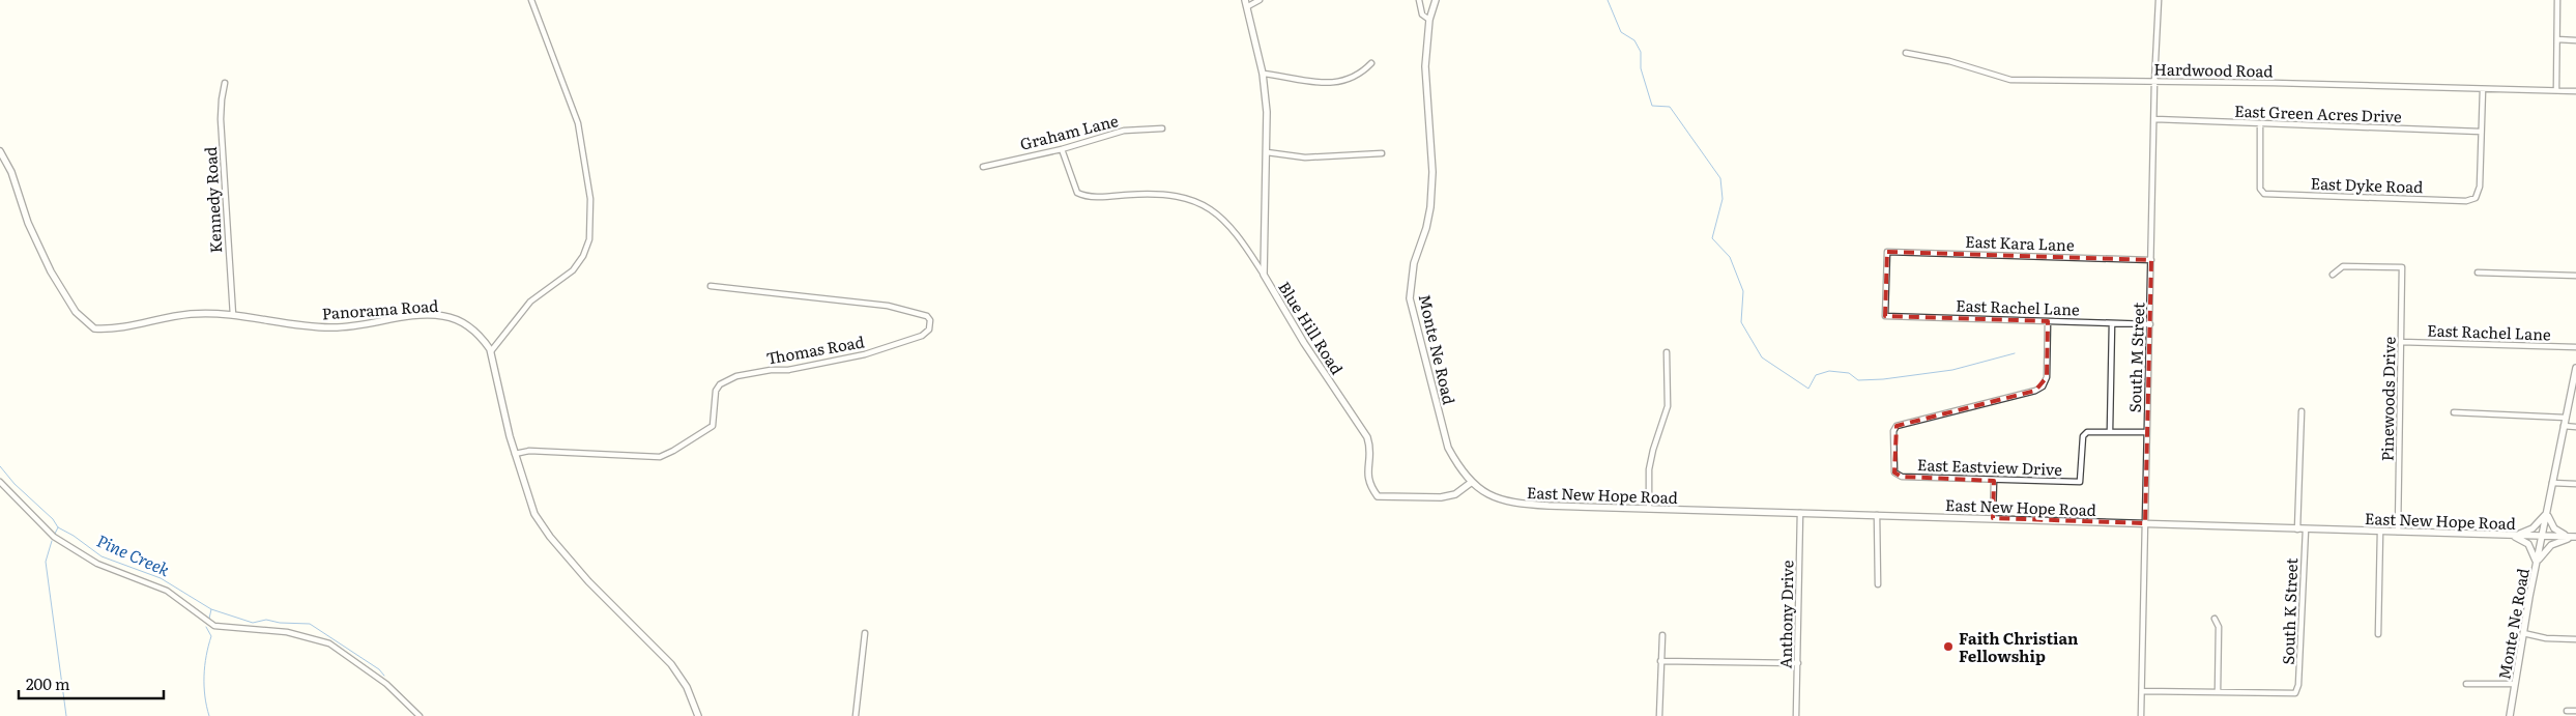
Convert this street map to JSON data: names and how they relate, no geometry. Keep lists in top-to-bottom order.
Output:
{
  "streets": {
    "street": [
      "Hardwood Road",
      "East Green Acres Drive",
      "Graham Lane",
      "East Dyke Road",
      "Kennedy Road",
      "East Kara Lane",
      "East Rachel Lane",
      "Panorama Road",
      "Blue Hill Road",
      "Thomas Road",
      "Monte Ne Road",
      "South M Street",
      "Pinewoods Drive",
      "East Eastview Drive",
      "East New Hope Road",
      "South K Street",
      "Anthony Drive"
    ]
  },
  "crossings": [
    ["Hardwood Road", "South M Street"],
    ["East Green Acres Drive", "East Dyke Road"],
    ["East Green Acres Drive", "South M Street"],
    ["Kennedy Road", "Panorama Road"],
    ["East Kara Lane", "East Rachel Lane"],
    ["East Kara Lane", "South M Street"],
    ["East Rachel Lane", "South M Street"],
    ["East Rachel Lane", "Pinewoods Drive"],
    ["East Rachel Lane", "East Eastview Drive"],
    ["Panorama Road", "Thomas Road"],
    ["Blue Hill Road", "Monte Ne Road"],
    ["Blue Hill Road", "East New Hope Road"],
    ["Monte Ne Road", "East New Hope Road"],
    ["South M Street", "East New Hope Road"],
    ["Pinewoods Drive", "East New Hope Road"],
    ["East New Hope Road", "South K Street"],
    ["East New Hope Road", "Anthony Drive"]
  ],
  "water": ["Pine Creek"],
  "places": ["Faith Christian Fellowship"],
  "scale_bar": "200 m"
}
